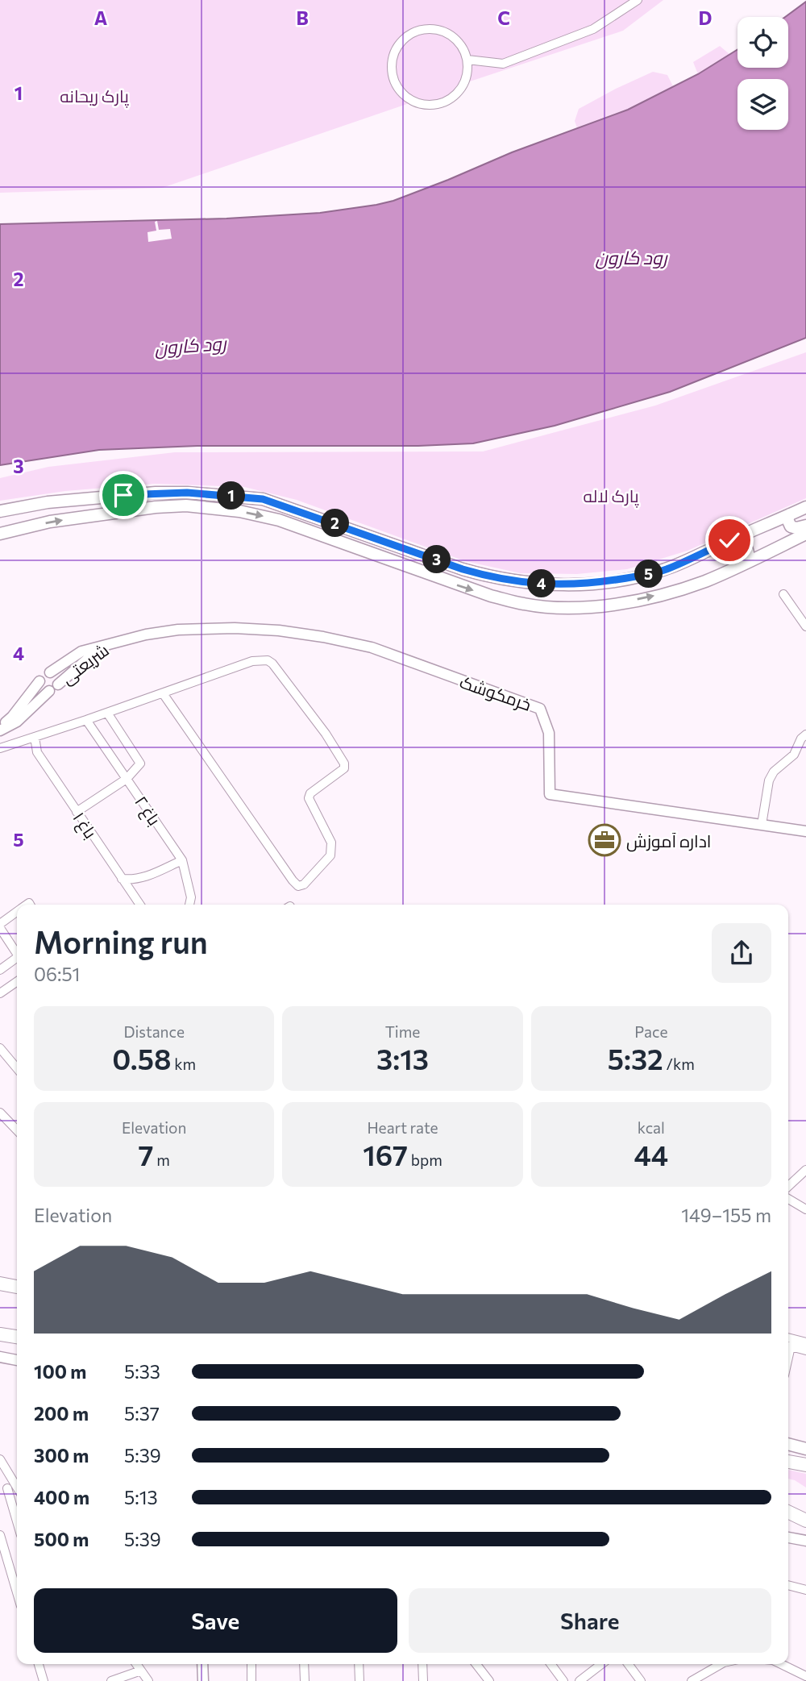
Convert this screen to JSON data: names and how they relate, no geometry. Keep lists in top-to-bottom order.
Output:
{
  "streets": {
    "street": [
      "شریعتی",
      "خرمکوشک",
      "باغ ۲",
      "باغ ۱"
    ]
  },
  "crossings": [
    ["شریعتی", "خرمکوشک"]
  ],
  "water": ["رود کارون"],
  "parks": ["پارک ریحانه", "پارک لاله"],
  "places": {
    "office": ["اداره آموزش"]
  },
  "page": {
    "pins": [
      "1",
      "2",
      "3",
      "5",
      "4"
    ],
    "heading": ["Morning run", "06:51"],
    "stats": [
      ["Distance", "0.58 km"],
      ["Time", "3:13"],
      ["Pace", "5:32 /km"],
      ["Elevation", "7 m"],
      ["Heart rate", "167 bpm"],
      ["kcal", "44"]
    ],
    "chart": ["Elevation", "149–155 m"],
    "list": [
      {
        "name": "100 m",
        "note": "5:33"
      },
      {
        "name": "200 m",
        "note": "5:37"
      },
      {
        "name": "300 m",
        "note": "5:39"
      },
      {
        "name": "400 m",
        "note": "5:13"
      },
      {
        "name": "500 m",
        "note": "5:39"
      }
    ],
    "buttons": ["Save", "Share"]
  },
  "grid": {
    "columns": [
      "A",
      "B",
      "C",
      "D"
    ],
    "rows": [
      "1",
      "2",
      "3",
      "4",
      "5"
    ]
  }
}
